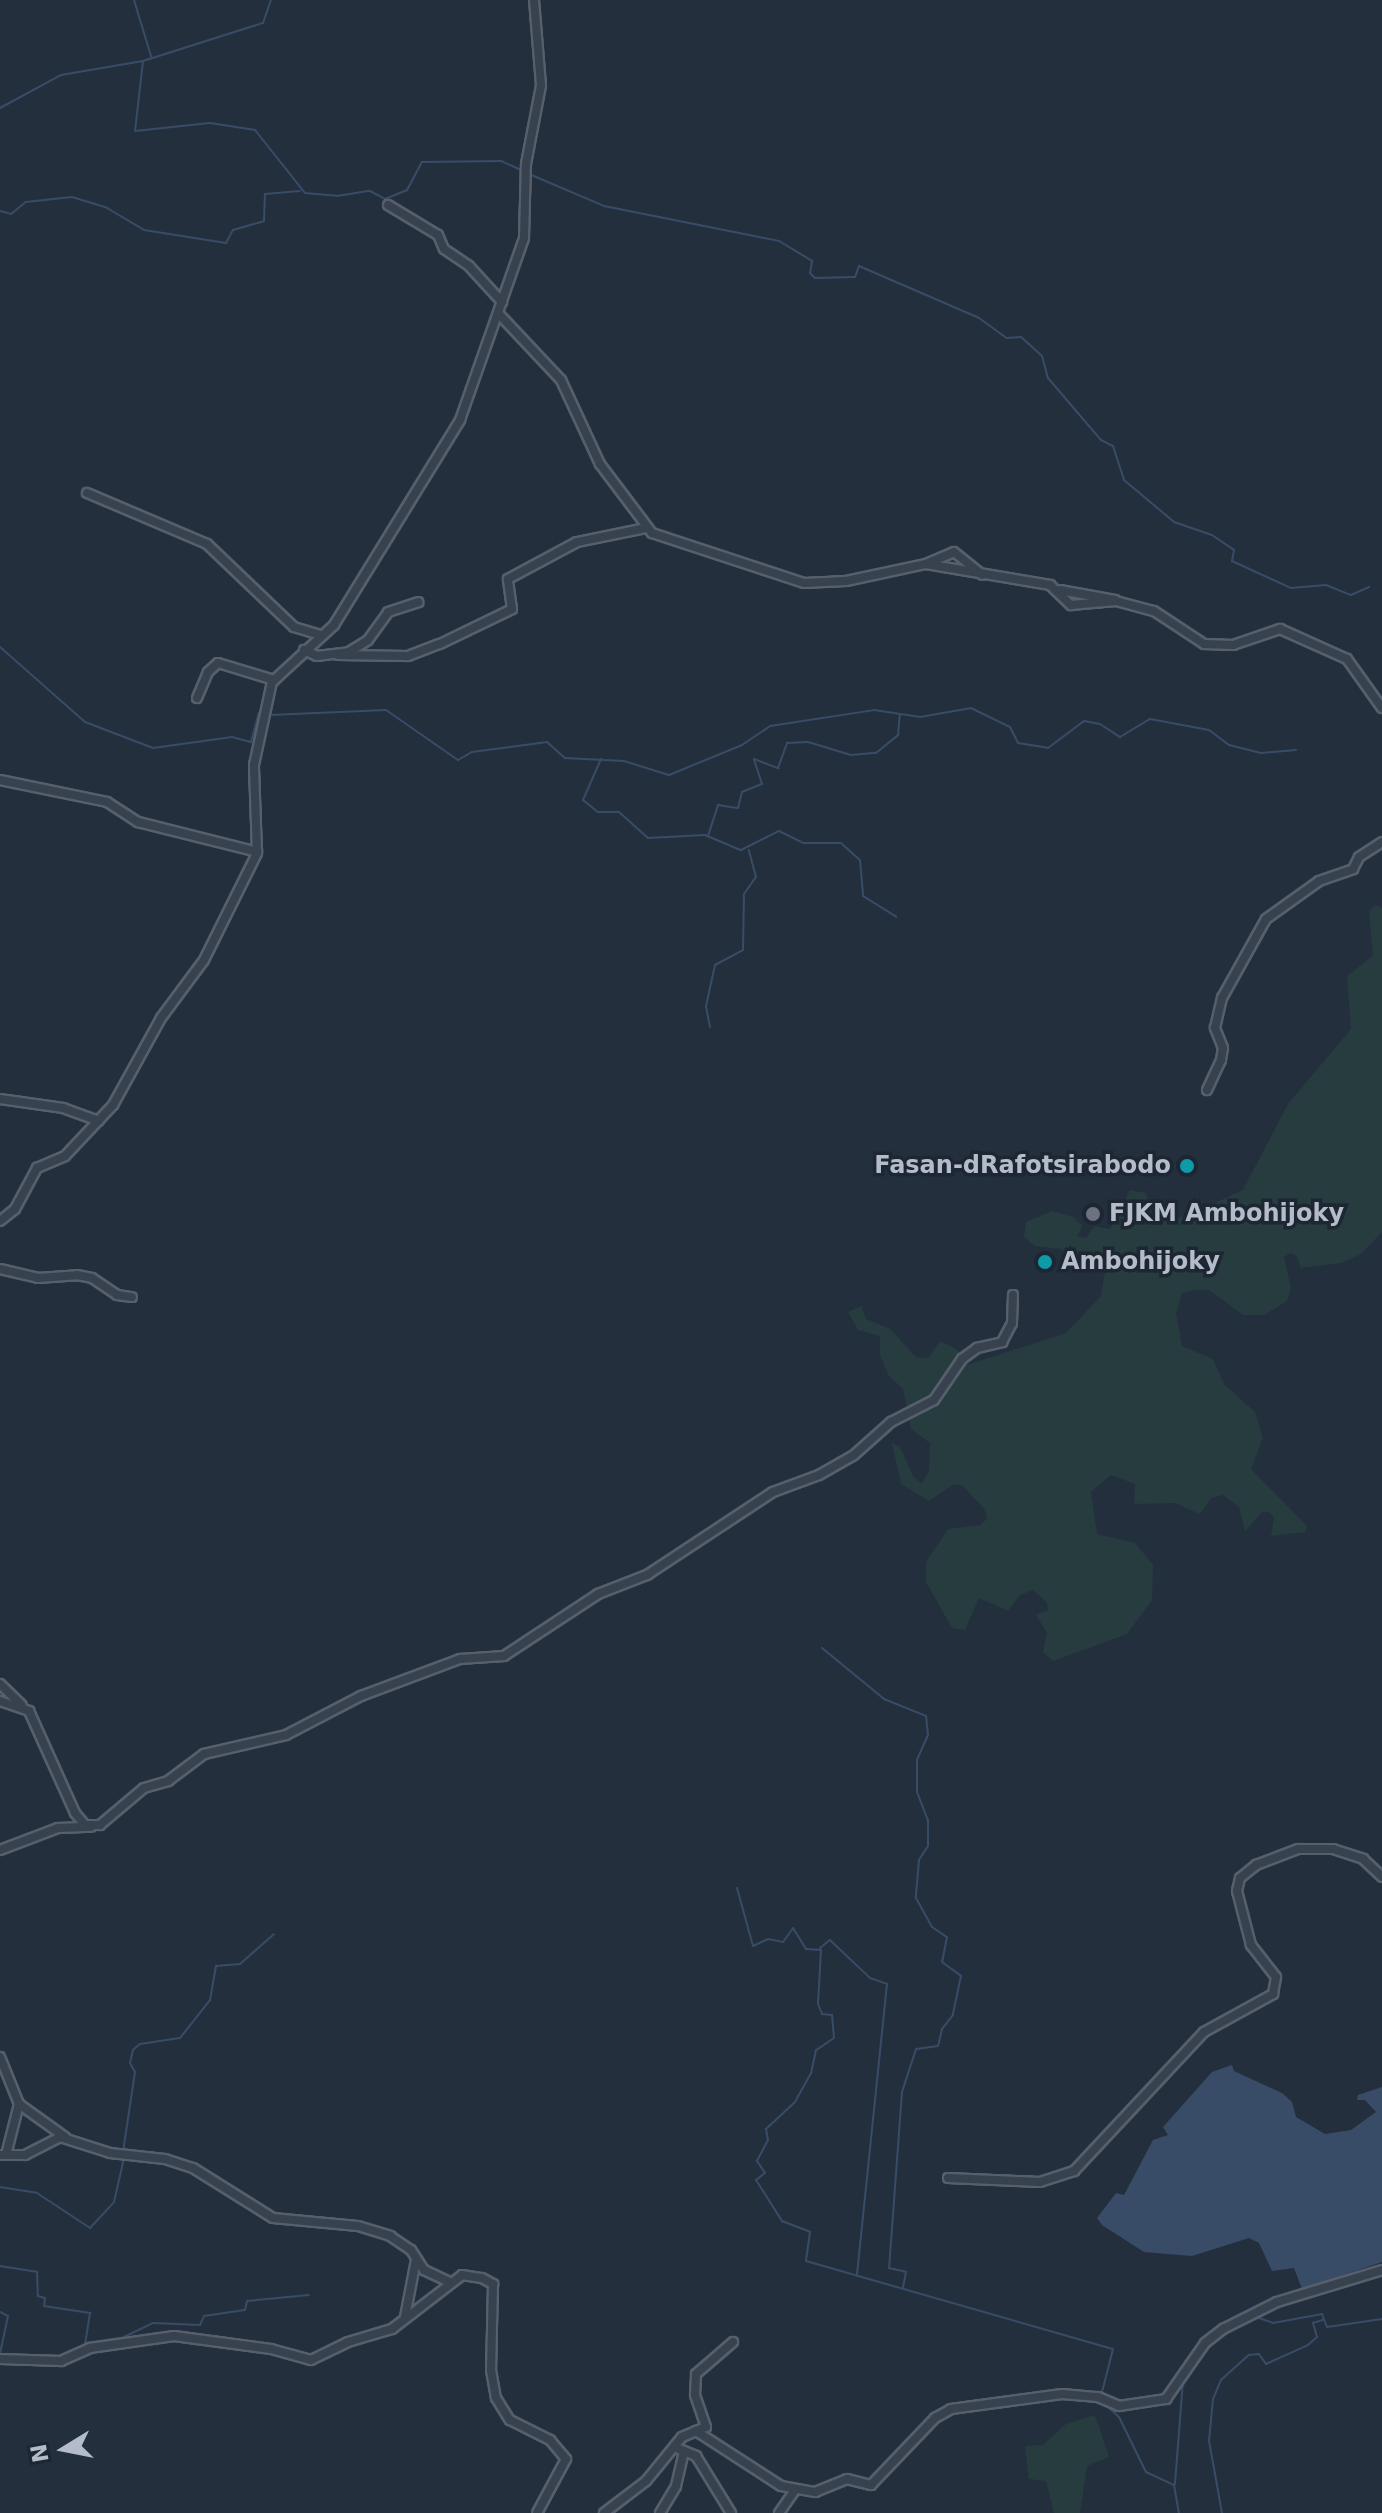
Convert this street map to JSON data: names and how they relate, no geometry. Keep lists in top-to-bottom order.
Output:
{
  "places": ["Fasan-dRafotsirabodo", "FJKM Ambohijoky", "Ambohijoky"],
  "north": "left"
}
